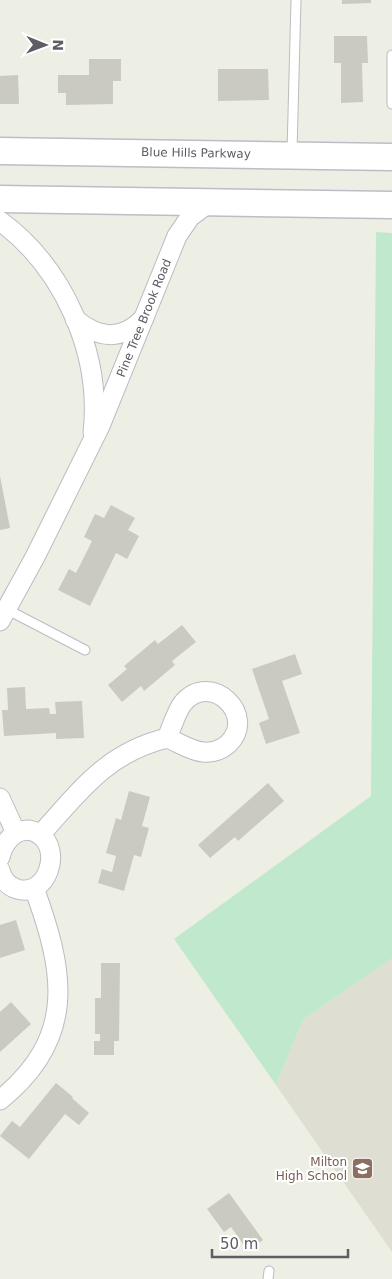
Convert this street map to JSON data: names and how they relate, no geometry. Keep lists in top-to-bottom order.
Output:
{
  "streets": {
    "main road": ["Blue Hills Parkway"],
    "street": ["Pine Tree Brook Road"]
  },
  "places": {
    "school or university": ["Milton High School"]
  },
  "scale_bar": "50 m",
  "north": "right"
}
